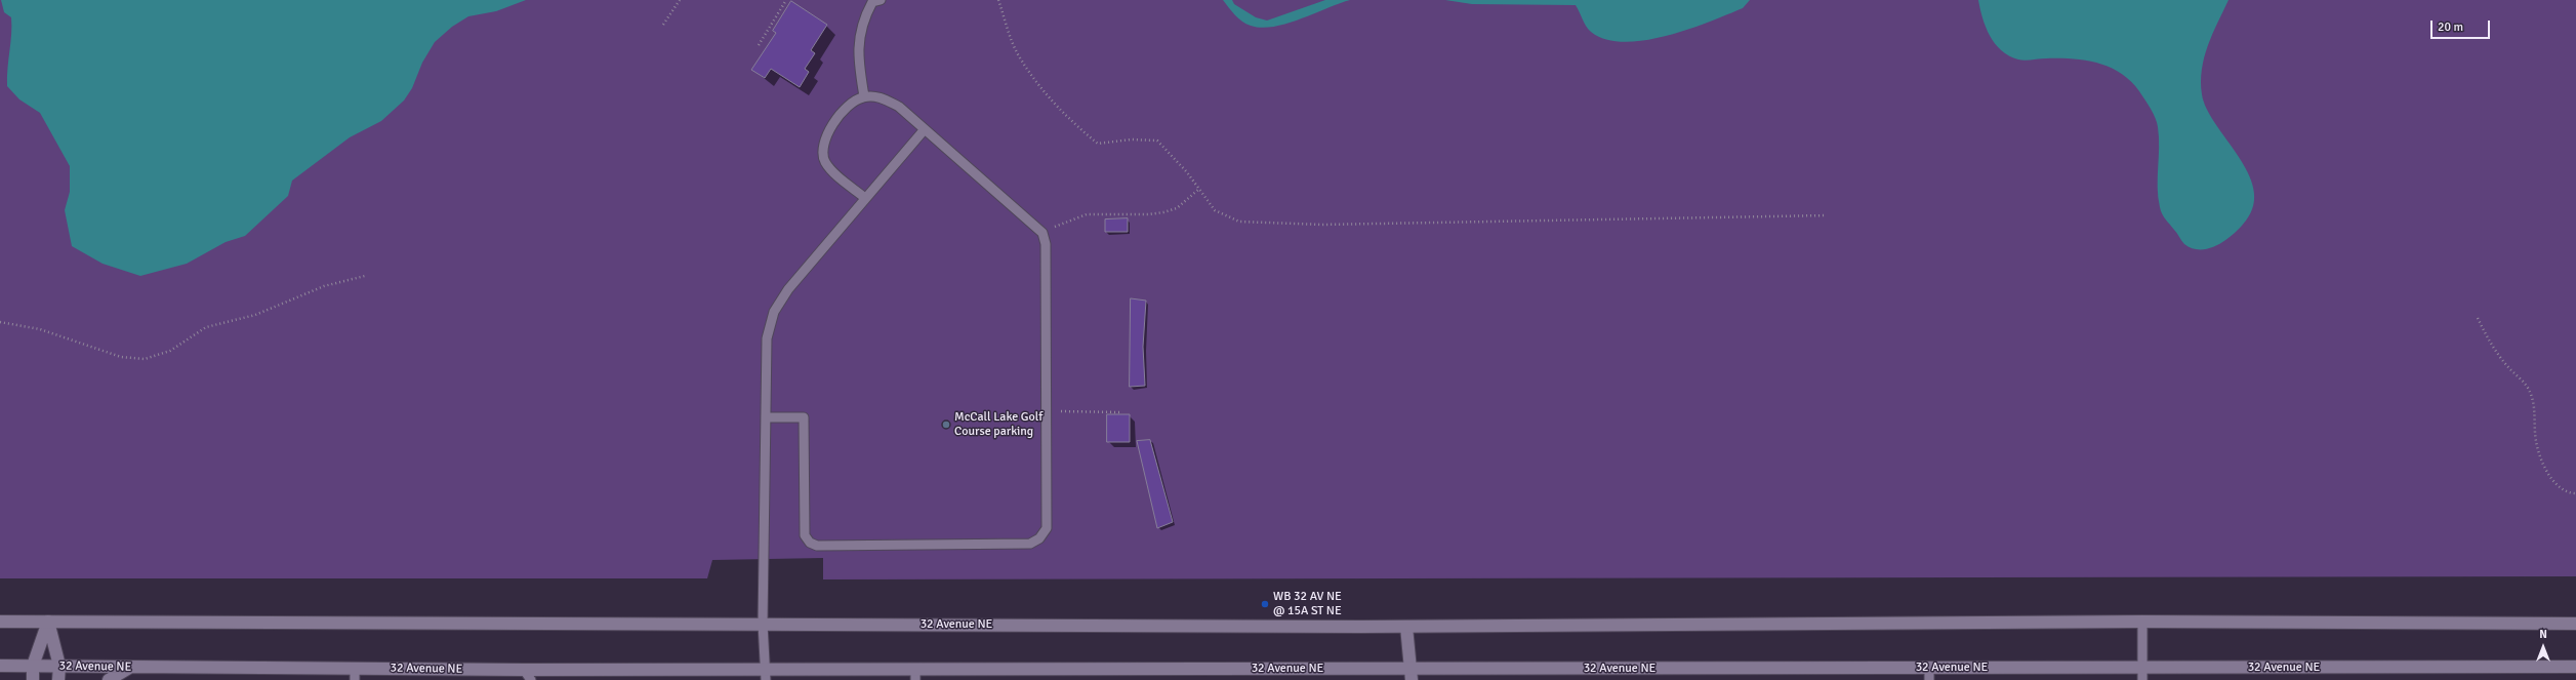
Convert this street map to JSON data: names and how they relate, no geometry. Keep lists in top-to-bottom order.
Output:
{
  "streets": {
    "main road": ["32 Avenue NE"]
  },
  "places": ["McCall Lake Golf Course parking", "WB 32 AV NE @ 15A ST NE"],
  "scale_bar": "20 m",
  "north": "top"
}
